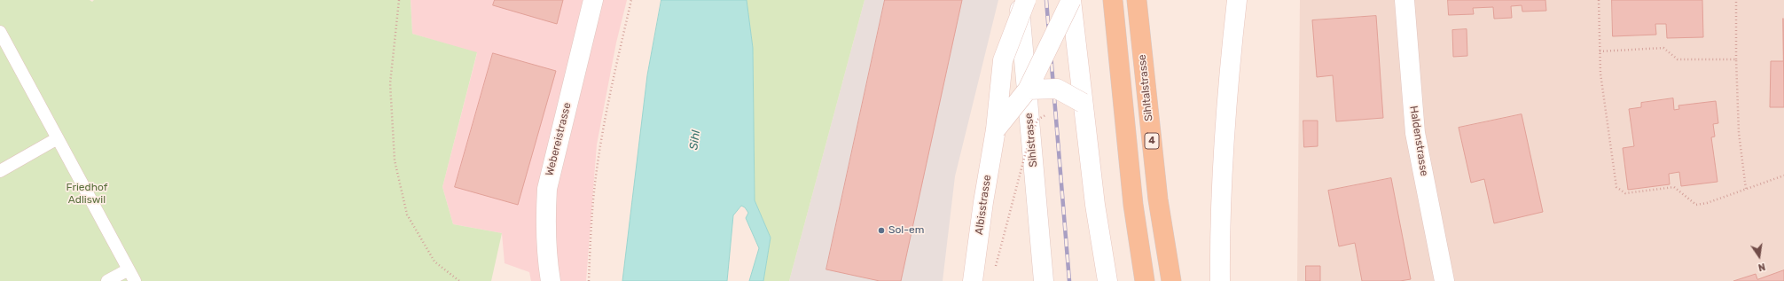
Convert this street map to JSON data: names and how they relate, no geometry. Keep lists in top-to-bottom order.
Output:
{
  "streets": {
    "main road": [
      "Sihltalstrasse",
      "Webereistrasse",
      "Sihlstrasse",
      "4",
      "Haldenstrasse",
      "Albisstrasse"
    ]
  },
  "water": ["Sihl"],
  "parks": ["Friedhof Adliswil"],
  "places": ["Sol-em"],
  "north": "bottom"
}
